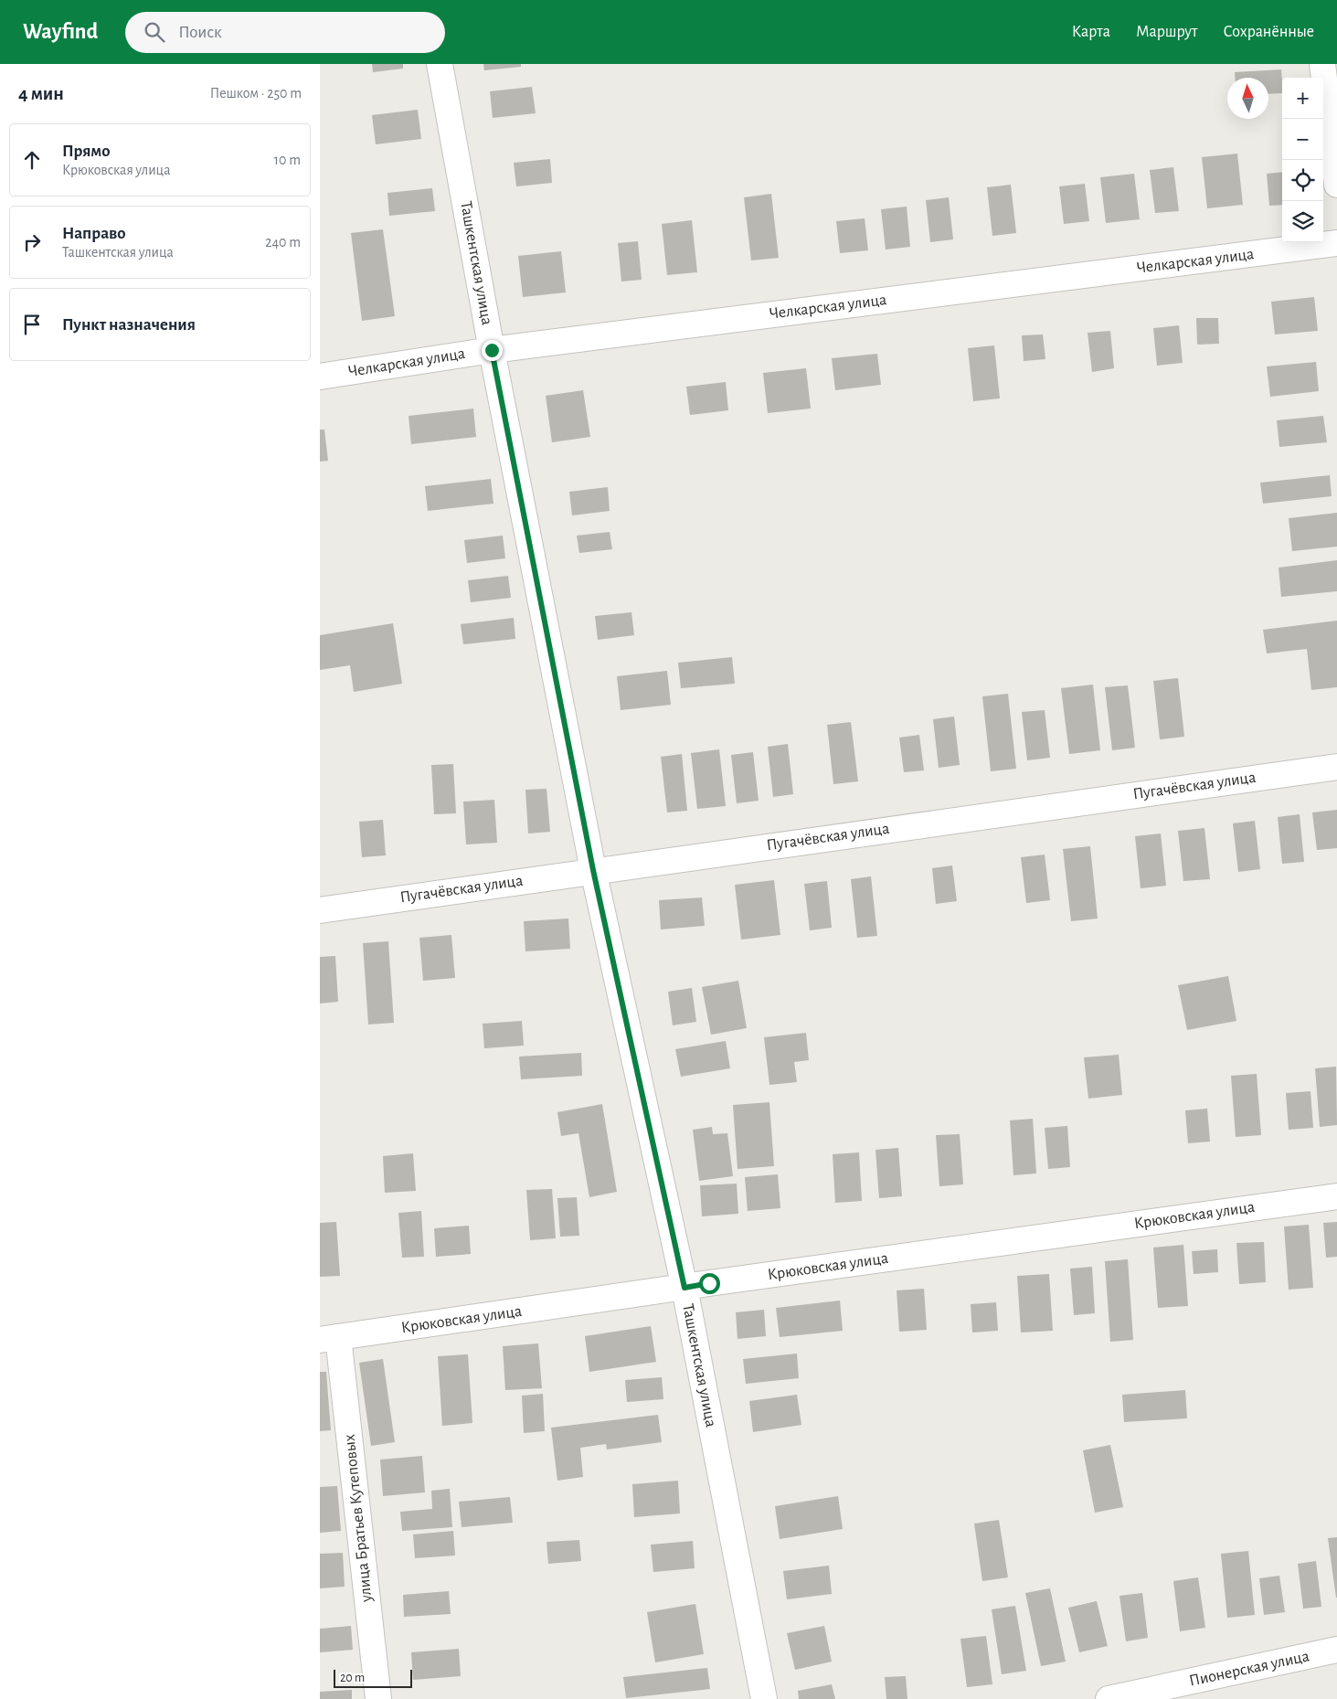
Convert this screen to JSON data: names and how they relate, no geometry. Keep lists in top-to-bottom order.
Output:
{
  "streets": {
    "street": [
      "Челкарская улица",
      "Ташкентская улица",
      "Пугачёвская улица",
      "Крюковская улица",
      "улица Братьев Кутеповых",
      "Пионерская улица"
    ]
  },
  "crossings": [
    ["Челкарская улица", "Ташкентская улица"],
    ["Ташкентская улица", "Пугачёвская улица"],
    ["Ташкентская улица", "Крюковская улица"],
    ["Крюковская улица", "улица Братьев Кутеповых"]
  ],
  "scale_bar": "20 m",
  "north": "top",
  "page": {
    "header": "Wayfind",
    "search": "Поиск",
    "nav": ["Карта", "Маршрут", "Сохранённые"],
    "heading": ["4 мин", "Пешком · 250 m"],
    "map_buttons": ["+", "−"],
    "list": [
      ["Прямо", "Крюковская улица", "10 m"],
      ["Направо", "Ташкентская улица", "240 m"],
      "Пункт назначения"
    ],
    "scale": "20 m"
  }
}
